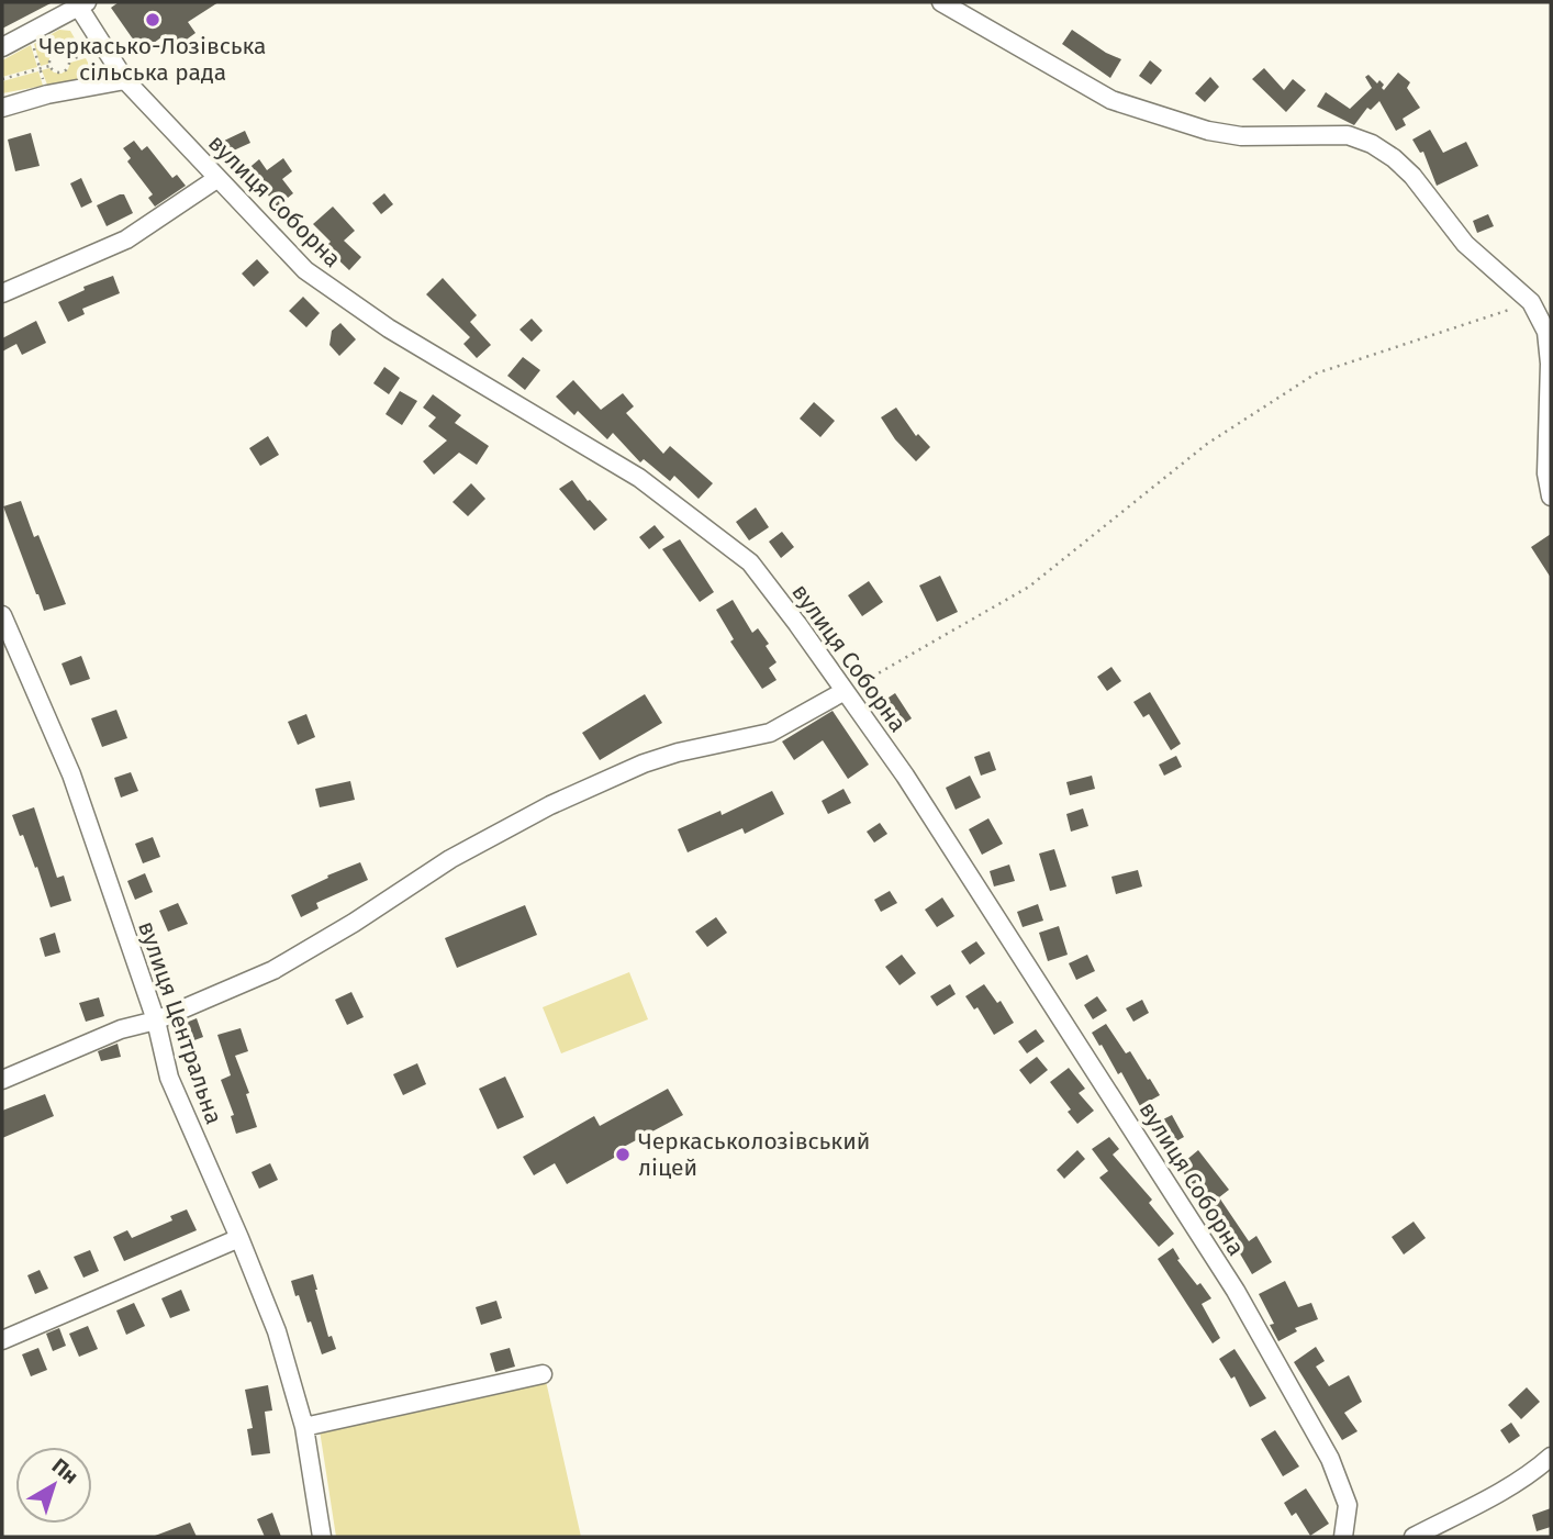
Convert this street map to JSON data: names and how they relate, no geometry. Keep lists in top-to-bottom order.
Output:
{
  "streets": {
    "street": ["вулиця Соборна", "вулиця Центральна"]
  },
  "places": ["Черкасько-Лозівська сільська рада", "Черкаськолозівський ліцей"],
  "north": "top right"
}
